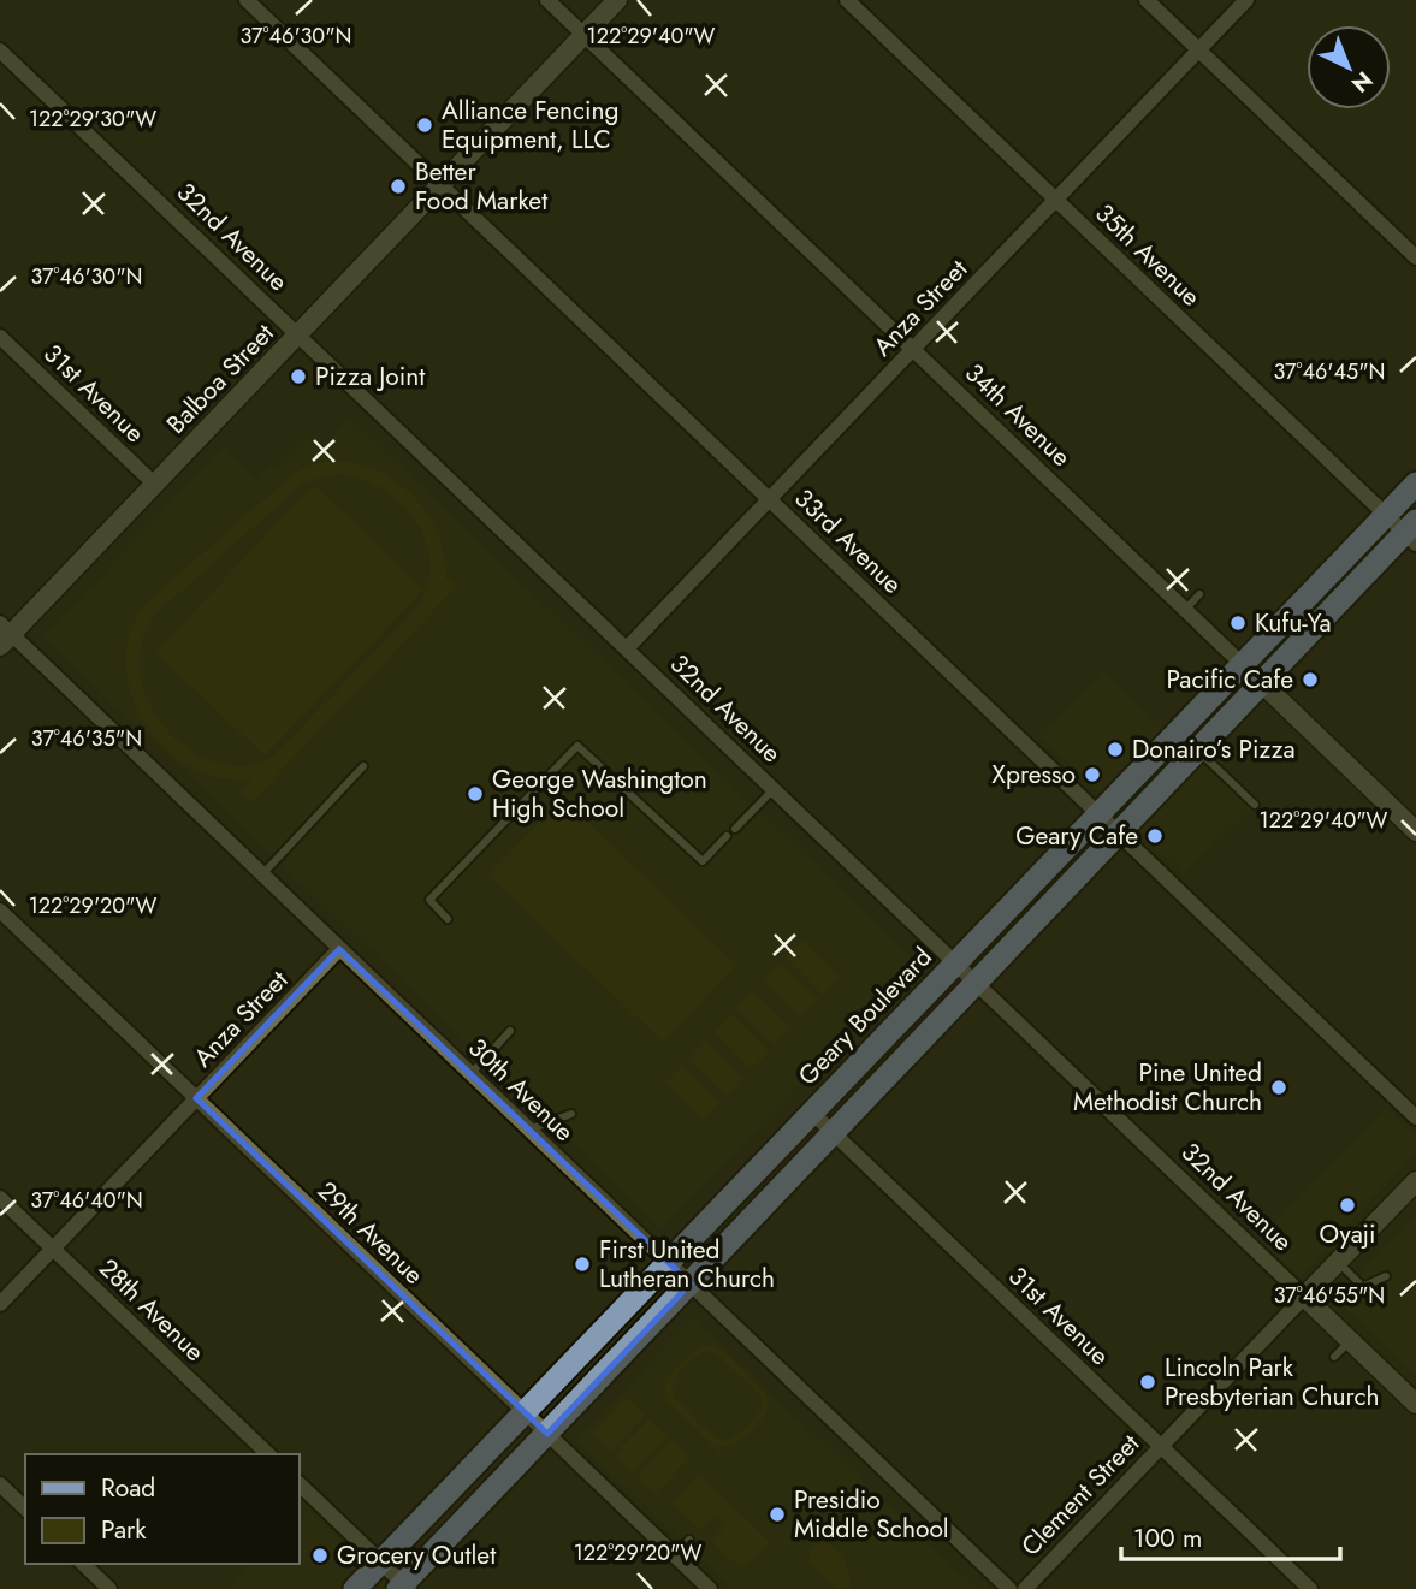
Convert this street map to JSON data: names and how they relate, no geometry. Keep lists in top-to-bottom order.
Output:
{
  "streets": {
    "main road": ["Geary Boulevard"],
    "street": [
      "32nd Avenue",
      "35th Avenue",
      "Anza Street",
      "Balboa Street",
      "31st Avenue",
      "34th Avenue",
      "33rd Avenue",
      "30th Avenue",
      "29th Avenue",
      "28th Avenue",
      "Clement Street"
    ]
  },
  "crossings": [
    ["32nd Avenue", "Anza Street"],
    ["32nd Avenue", "Balboa Street"],
    ["32nd Avenue", "Geary Boulevard"],
    ["32nd Avenue", "Clement Street"],
    ["35th Avenue", "Anza Street"],
    ["35th Avenue", "Geary Boulevard"],
    ["Anza Street", "34th Avenue"],
    ["Anza Street", "33rd Avenue"],
    ["Anza Street", "30th Avenue"],
    ["Anza Street", "29th Avenue"],
    ["Anza Street", "28th Avenue"],
    ["Balboa Street", "31st Avenue"],
    ["Balboa Street", "34th Avenue"],
    ["Balboa Street", "33rd Avenue"],
    ["Balboa Street", "30th Avenue"],
    ["31st Avenue", "Geary Boulevard"],
    ["31st Avenue", "Clement Street"],
    ["34th Avenue", "Geary Boulevard"],
    ["33rd Avenue", "Geary Boulevard"],
    ["Geary Boulevard", "30th Avenue"],
    ["Geary Boulevard", "29th Avenue"]
  ],
  "places": [
    "Alliance Fencing Equipment, LLC",
    "Better Food Market",
    "Pizza Joint",
    "Kufu-Ya",
    "Pacific Cafe",
    "Donairo’s Pizza",
    "Xpresso",
    "George Washington High School",
    "Geary Cafe",
    "Pine United Methodist Church",
    "Oyaji",
    "First United Lutheran Church",
    "Lincoln Park Presbyterian Church",
    "Presidio Middle School",
    "Grocery Outlet"
  ],
  "legend": ["Road", "Park"],
  "scale_bar": "100 m",
  "north": "bottom right",
  "coordinates": [
    "37°46'30\"N",
    "122°29'40\"W",
    "122°29'30\"W",
    "37°46'45\"N",
    "37°46'35\"N",
    "122°29'20\"W",
    "37°46'40\"N",
    "37°46'55\"N"
  ]
}
